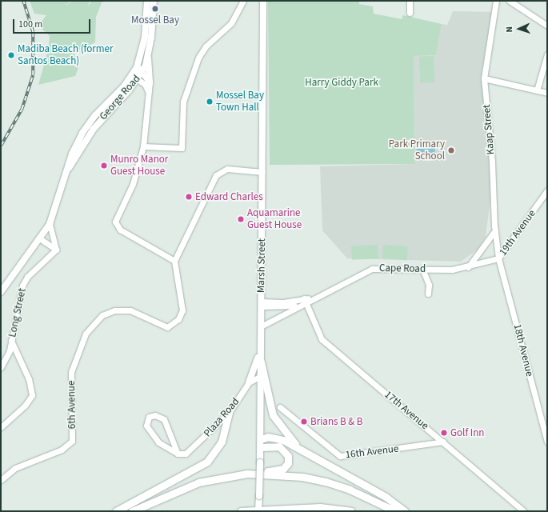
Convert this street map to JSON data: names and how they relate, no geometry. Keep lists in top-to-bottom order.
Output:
{
  "streets": {
    "street": [
      "George Road",
      "Kaap Street",
      "19th Avenue",
      "Marsh Street",
      "Cape Road",
      "Long Street",
      "18th Avenue",
      "6th Avenue",
      "17th Avenue",
      "Plaza Road",
      "16th Avenue"
    ]
  },
  "crossings": [
    ["Kaap Street", "19th Avenue"],
    ["Kaap Street", "Cape Road"],
    ["Kaap Street", "18th Avenue"],
    ["19th Avenue", "Cape Road"],
    ["19th Avenue", "18th Avenue"],
    ["Marsh Street", "Cape Road"],
    ["Marsh Street", "Plaza Road"],
    ["Cape Road", "18th Avenue"],
    ["Cape Road", "17th Avenue"],
    ["17th Avenue", "16th Avenue"]
  ],
  "parks": ["Harry Giddy Park"],
  "places": [
    "Mossel Bay",
    "Madiba Beach (former Santos Beach)",
    "Mossel Bay Town Hall",
    "Park Primary School",
    "Munro Manor Guest House",
    "Edward Charles",
    "Aquamarine Guest House",
    "Brians B & B",
    "Golf Inn"
  ],
  "scale_bar": "100 m",
  "north": "left"
}
